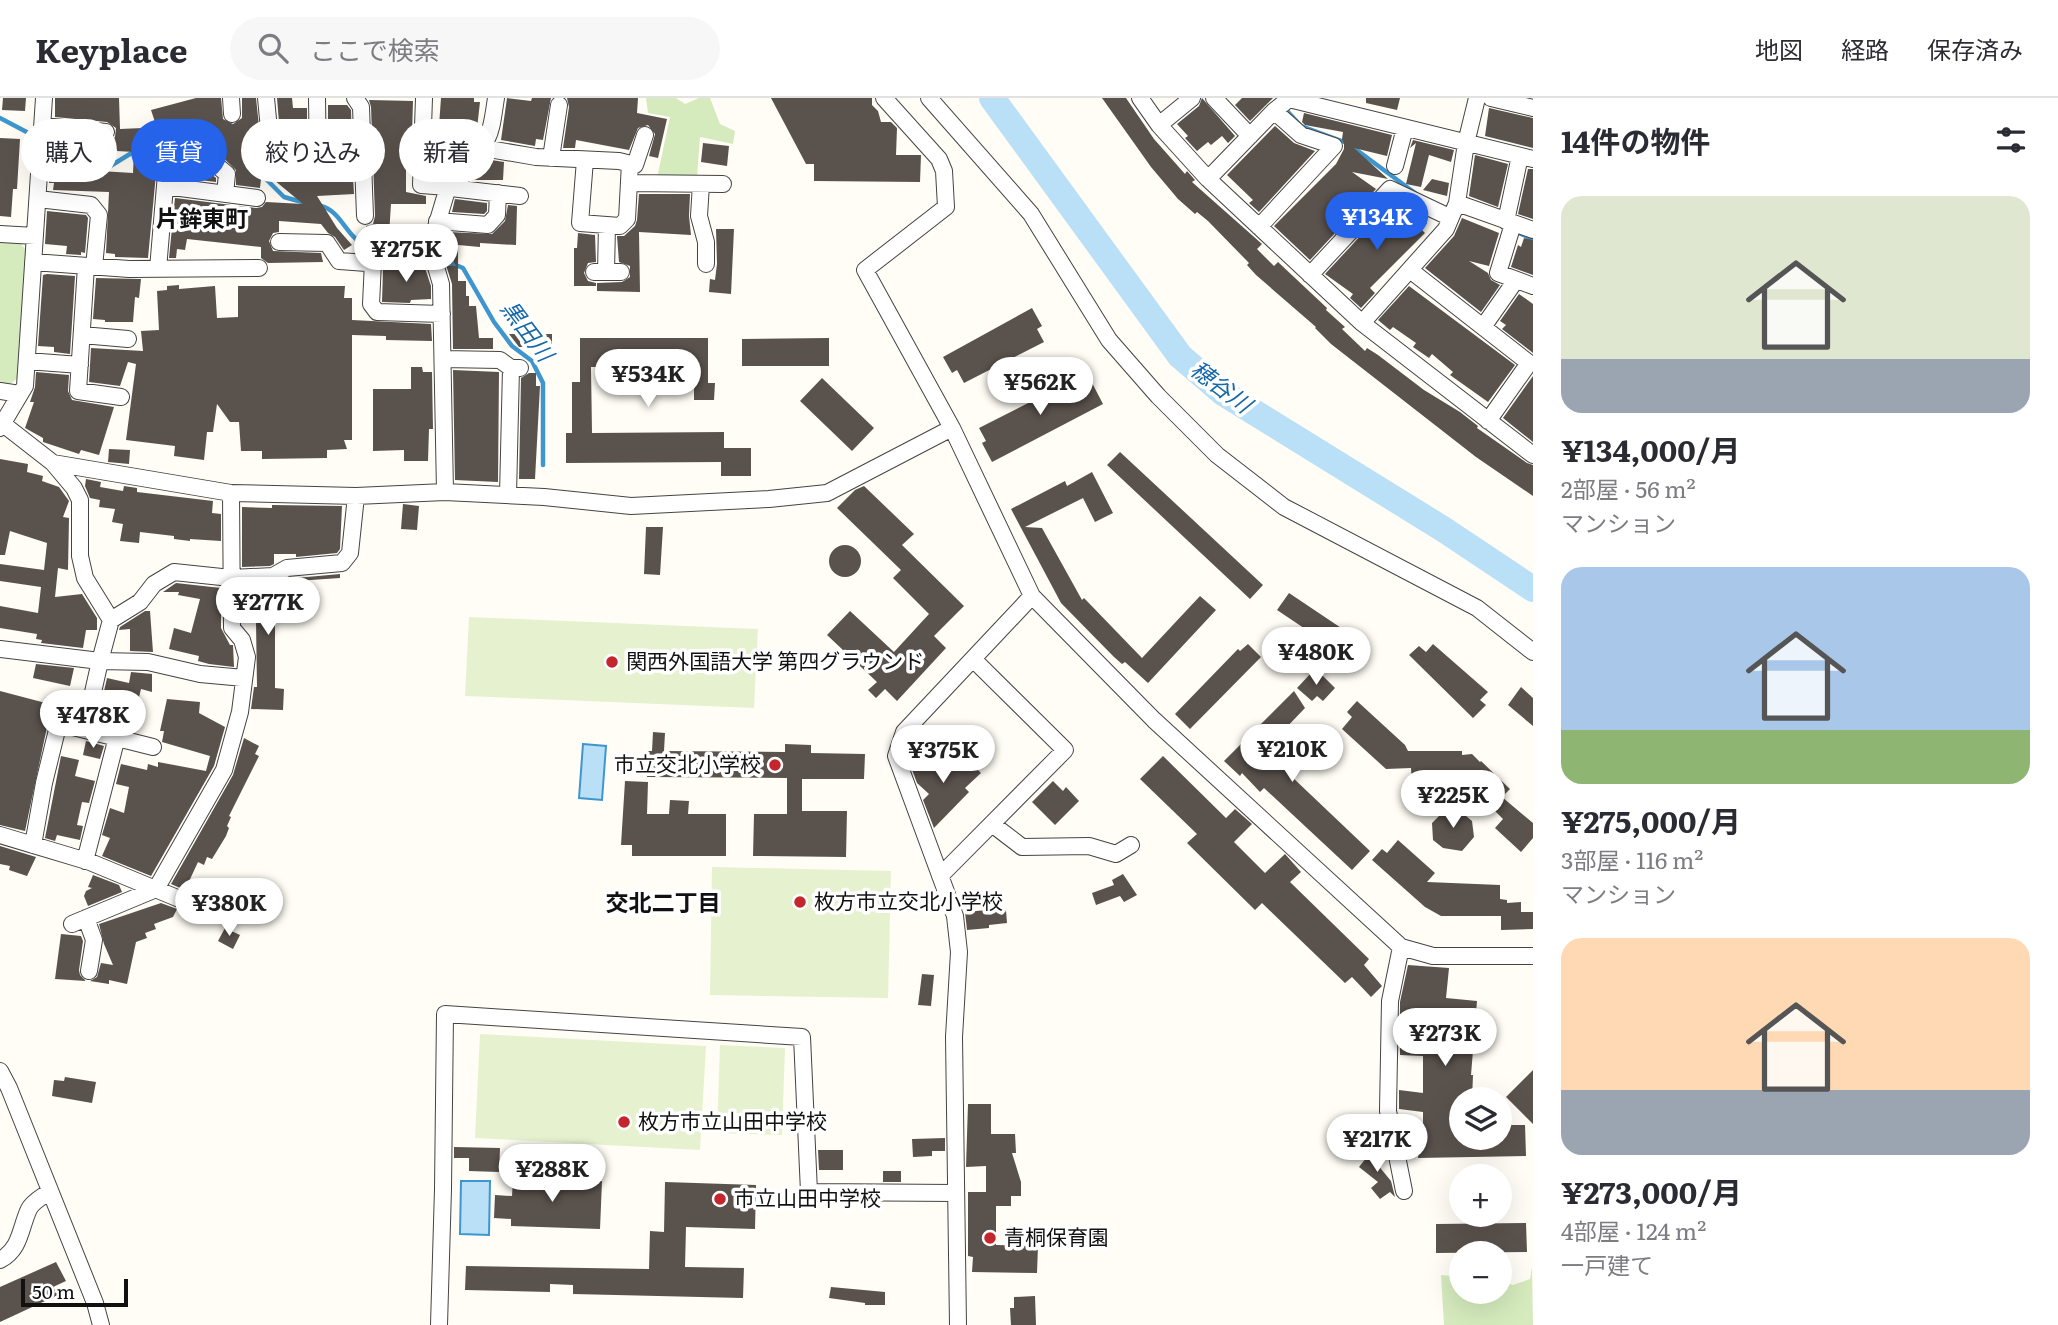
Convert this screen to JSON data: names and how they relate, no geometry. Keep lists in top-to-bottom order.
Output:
{
  "districts": ["片鉾東町", "交北二丁目"],
  "water": ["黒田川", "穂谷川"],
  "places": [
    "関西外国語大学 第四グラウンド",
    "市立交北小学校",
    "枚方市立交北小学校",
    "枚方市立山田中学校",
    "市立山田中学校",
    "青桐保育園"
  ],
  "scale_bar": "50 m",
  "page": {
    "header": "Keyplace",
    "search": "ここで検索",
    "nav": ["地図", "経路", "保存済み"],
    "heading": "14件の物件",
    "chip": [
      "購入",
      "賃貸",
      "絞り込み",
      "新着"
    ],
    "list": [
      {
        "name": "¥134,000/月",
        "note": "2部屋 · 56 m² · マンション"
      },
      {
        "name": "¥275,000/月",
        "note": "3部屋 · 116 m² · マンション"
      },
      {
        "name": "¥273,000/月",
        "note": "4部屋 · 124 m² · 一戸建て"
      }
    ],
    "price": [
      "¥134K",
      "¥275K",
      "¥534K",
      "¥562K",
      "¥277K",
      "¥480K",
      "¥478K",
      "¥210K",
      "¥375K",
      "¥225K",
      "¥380K",
      "¥273K",
      "¥217K",
      "¥288K"
    ],
    "map_buttons": ["+", "−"],
    "scale": "50 m"
  }
}
